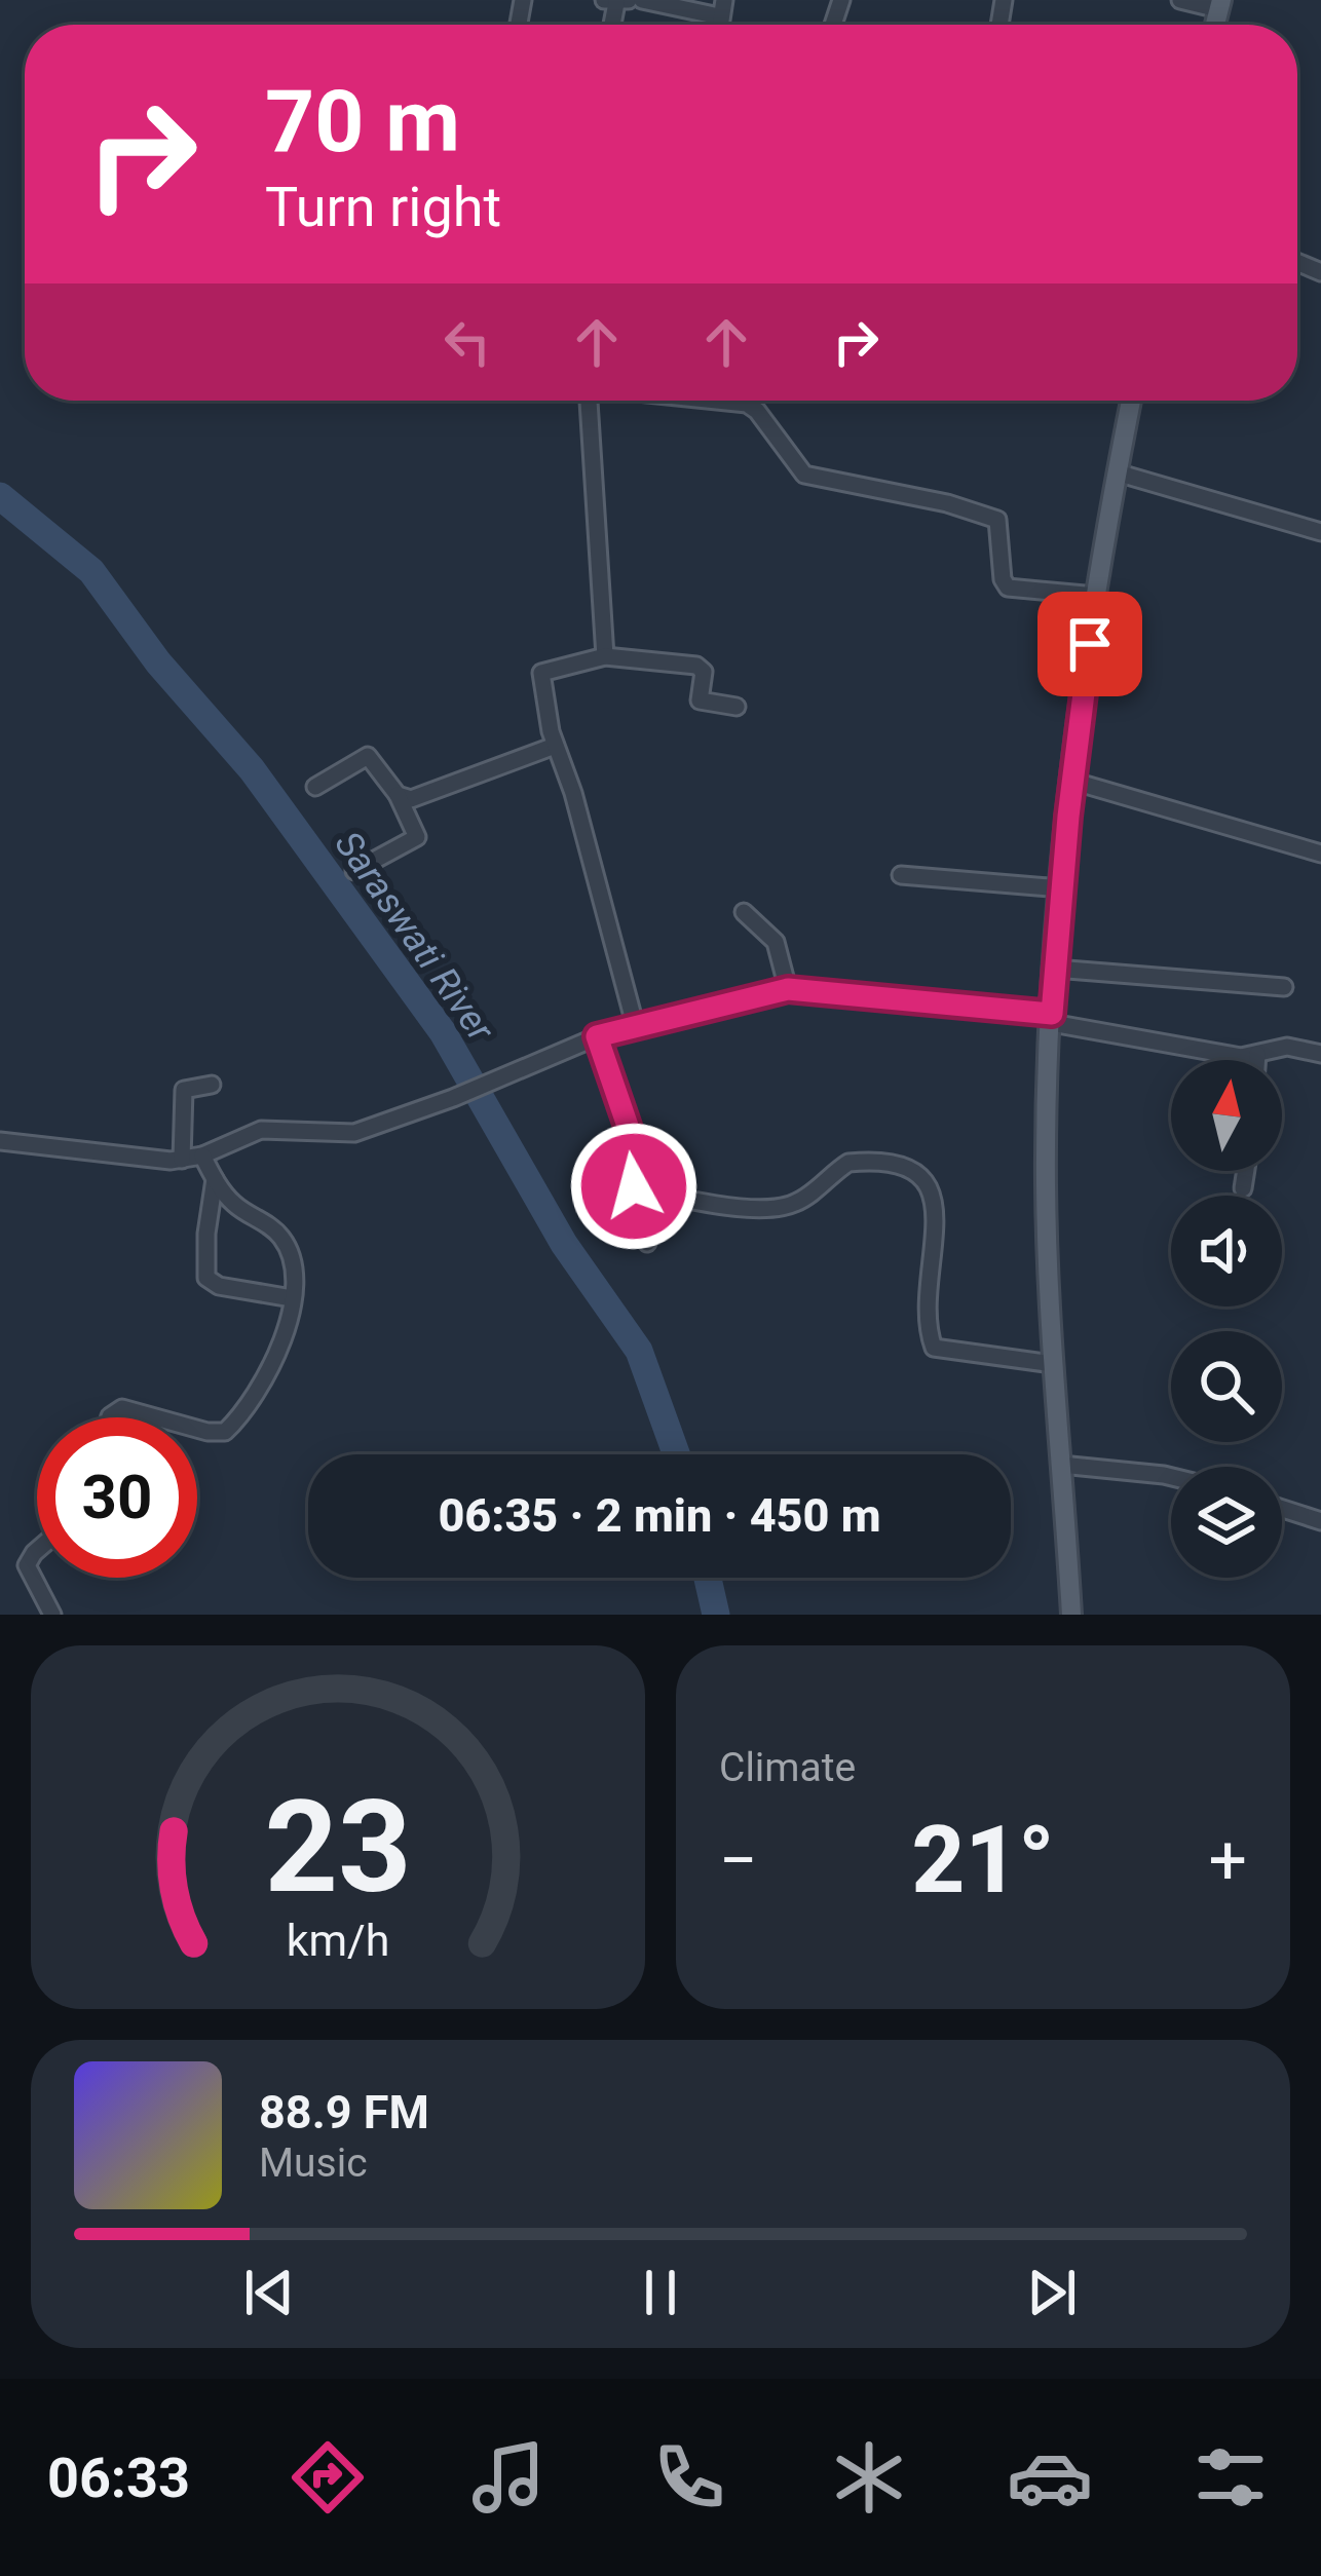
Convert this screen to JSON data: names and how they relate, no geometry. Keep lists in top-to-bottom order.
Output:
{
  "water": ["Saraswati River"],
  "north": "top",
  "page": {
    "turn": ["70 m", "Turn right"],
    "limit": "30",
    "trip": "06:35 · 2 min · 450 m",
    "tile": "Climate",
    "heat": ["−", "21°", "+"],
    "song": ["88.9 FM", "Music"],
    "tabs": "06:33",
    "gauge": ["23", "km/h"]
  }
}
